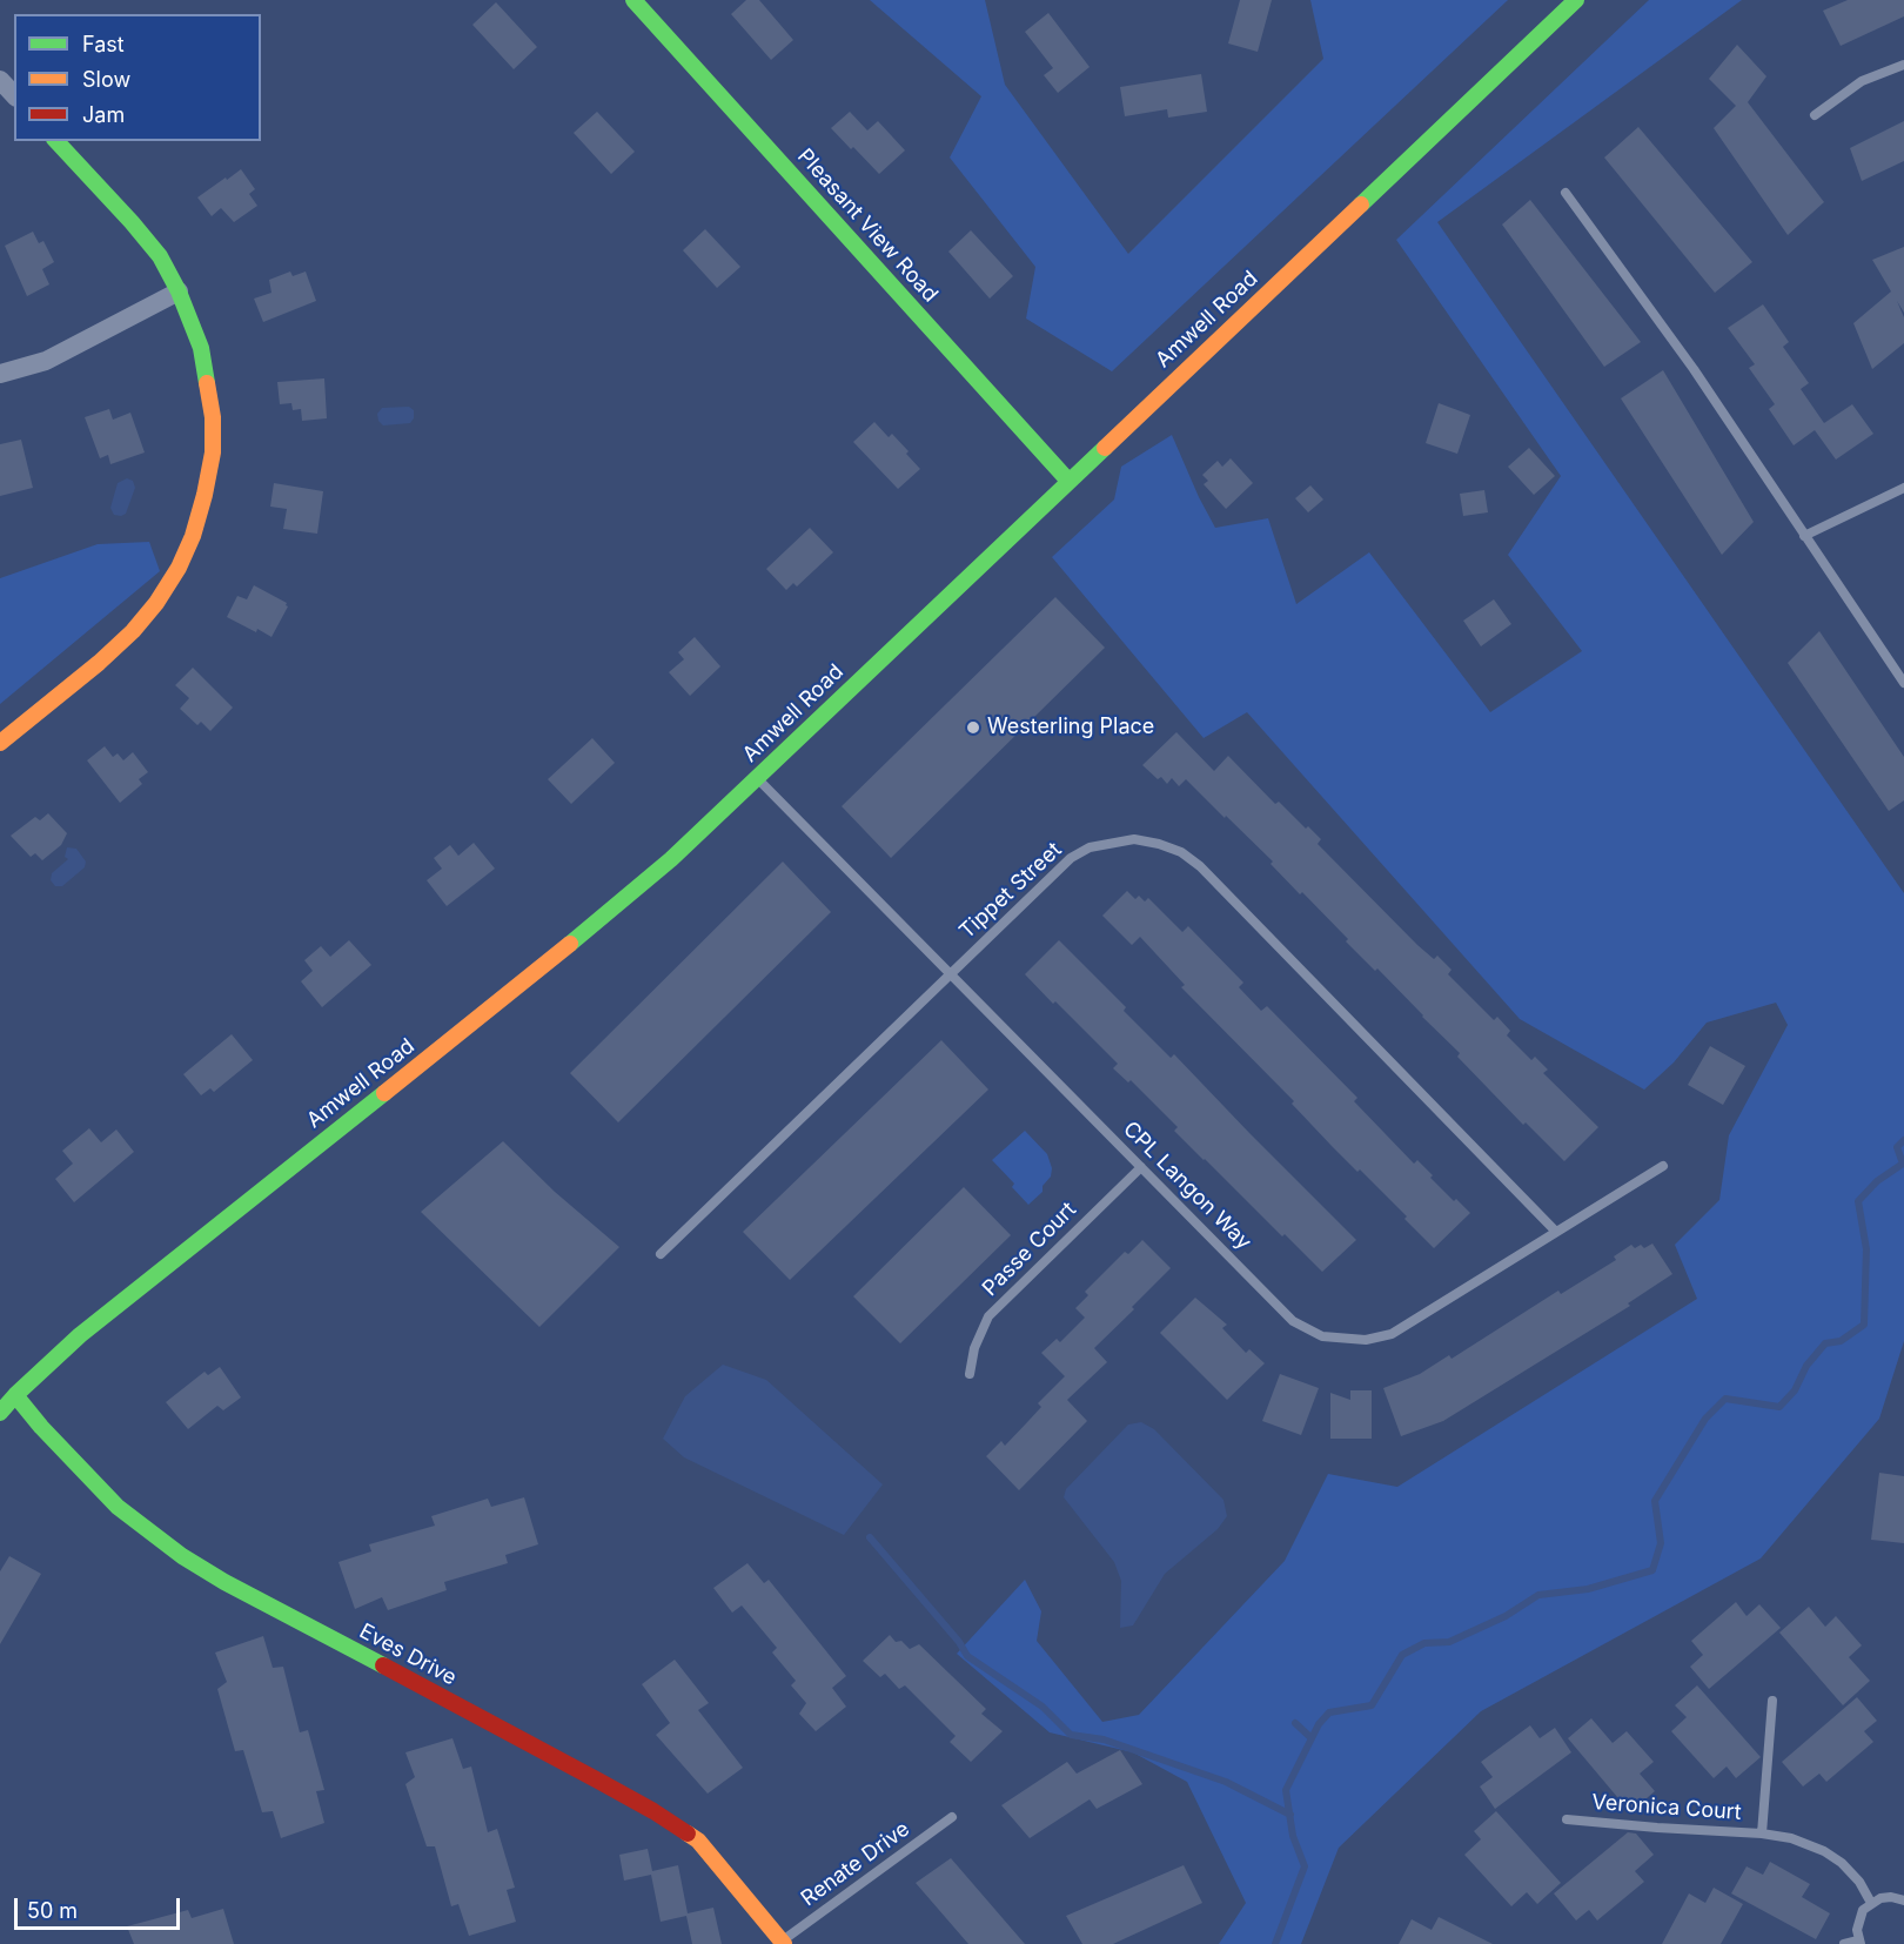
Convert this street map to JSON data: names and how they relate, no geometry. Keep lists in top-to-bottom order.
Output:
{
  "streets": {
    "street": ["Pleasant View Road", "Amwell Road", "Eves Drive"],
    "lane": [
      "Tippet Street",
      "CPL Langon Way",
      "Passe Court",
      "Veronica Court",
      "Renate Drive"
    ]
  },
  "crossings": [
    ["Pleasant View Road", "Amwell Road"],
    ["Amwell Road", "CPL Langon Way"],
    ["Amwell Road", "Eves Drive"],
    ["Tippet Street", "CPL Langon Way"],
    ["CPL Langon Way", "Passe Court"],
    ["Eves Drive", "Renate Drive"]
  ],
  "places": ["Westerling Place"],
  "legend": ["Fast", "Slow", "Jam"],
  "scale_bar": "50 m"
}
